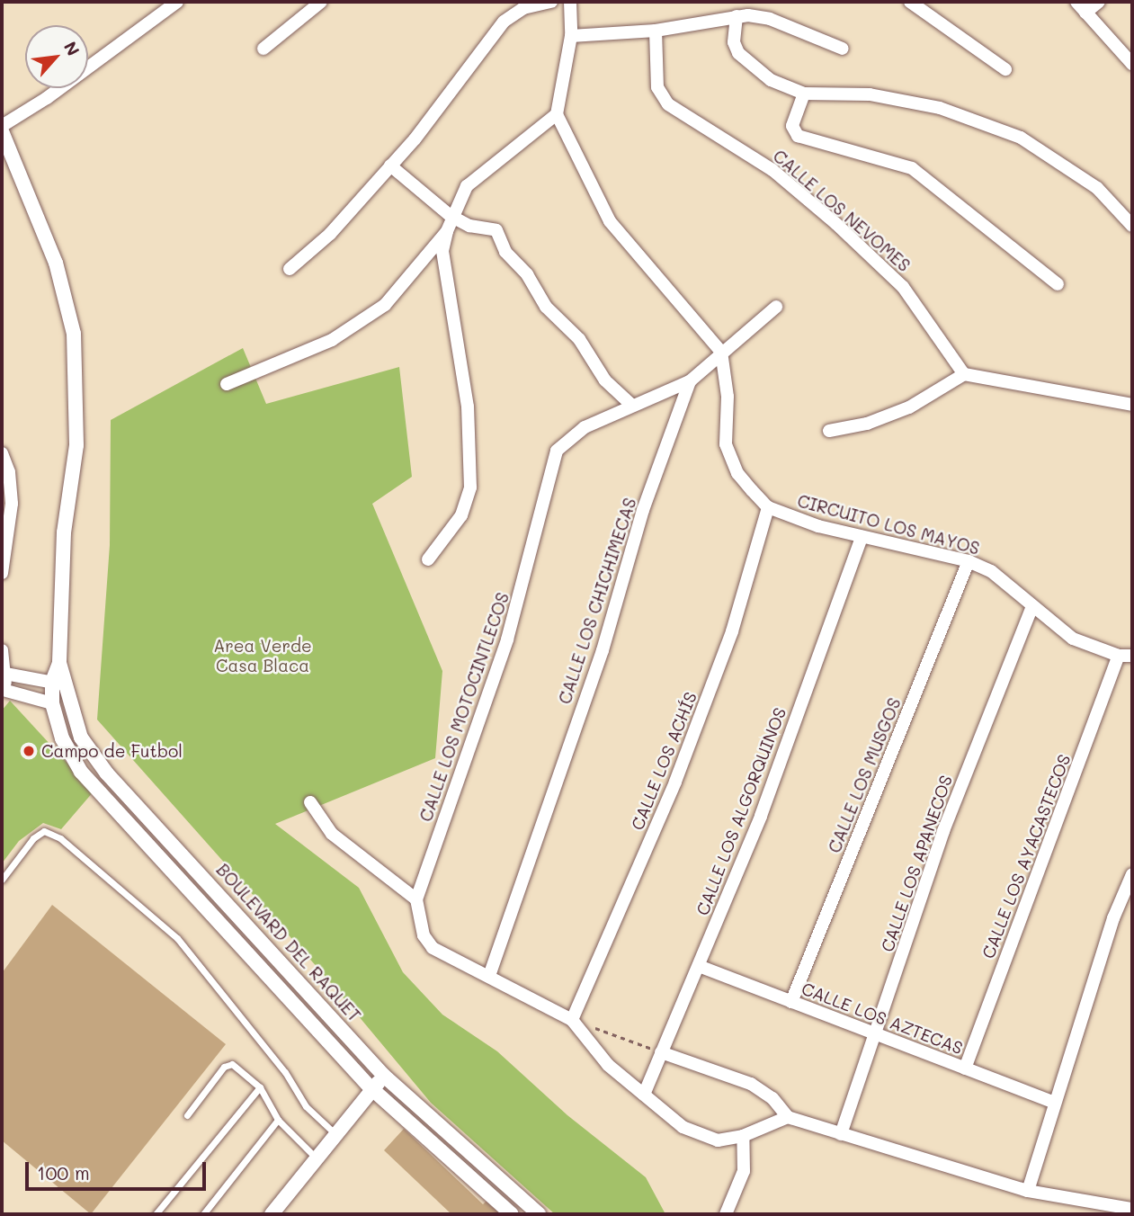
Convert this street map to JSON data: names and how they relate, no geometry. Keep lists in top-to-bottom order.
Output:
{
  "streets": {
    "street": [
      "CALLE LOS NEVOMES",
      "CIRCUITO LOS MAYOS",
      "CALLE LOS CHICHIMECAS",
      "CALLE LOS MOTOCINTLECOS",
      "CALLE LOS ACHÍS",
      "CALLE LOS MUSGOS",
      "CALLE LOS ALGORQUINOS",
      "CALLE LOS AYACASTECOS",
      "CALLE LOS APANECOS",
      "BOULEVARD DEL RAQUET",
      "CALLE LOS AZTECAS"
    ]
  },
  "crossings": [
    ["CIRCUITO LOS MAYOS", "CALLE LOS CHICHIMECAS"],
    ["CIRCUITO LOS MAYOS", "CALLE LOS ACHÍS"],
    ["CIRCUITO LOS MAYOS", "CALLE LOS MUSGOS"],
    ["CIRCUITO LOS MAYOS", "CALLE LOS ALGORQUINOS"],
    ["CIRCUITO LOS MAYOS", "CALLE LOS AYACASTECOS"],
    ["CIRCUITO LOS MAYOS", "CALLE LOS APANECOS"],
    ["CALLE LOS CHICHIMECAS", "CALLE LOS MOTOCINTLECOS"],
    ["CALLE LOS MUSGOS", "CALLE LOS AZTECAS"],
    ["CALLE LOS ALGORQUINOS", "CALLE LOS AZTECAS"],
    ["CALLE LOS AYACASTECOS", "CALLE LOS AZTECAS"],
    ["CALLE LOS APANECOS", "CALLE LOS AZTECAS"]
  ],
  "parks": ["Area Verde Casa Blaca"],
  "places": ["Campo de Futbol"],
  "scale_bar": "100 m",
  "north": "top right"
}
